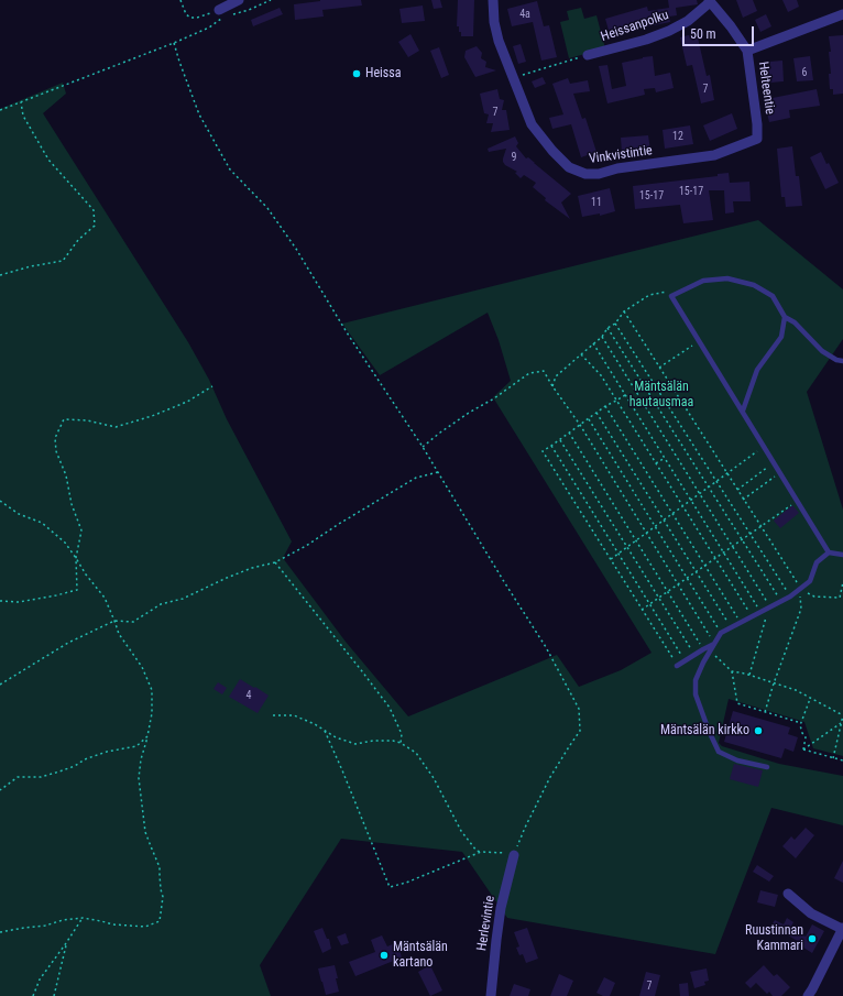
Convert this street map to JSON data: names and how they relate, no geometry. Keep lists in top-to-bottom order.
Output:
{
  "streets": {
    "street": [
      "Heissanpolku",
      "Helteentie",
      "Vinkvistintie",
      "Herlevintie"
    ]
  },
  "crossings": [
    ["Heissanpolku", "Helteentie"],
    ["Helteentie", "Vinkvistintie"]
  ],
  "parks": ["Mäntsälän hautausmaa"],
  "places": [
    "Heissa",
    "Mäntsälän kirkko",
    "Ruustinnan Kammari",
    "Mäntsälän kartano"
  ],
  "house_numbers": [
    "4a",
    "6",
    "7",
    "7",
    "12",
    "9",
    "15-17",
    "15-17",
    "11",
    "4",
    "7"
  ],
  "scale_bar": "50 m"
}
